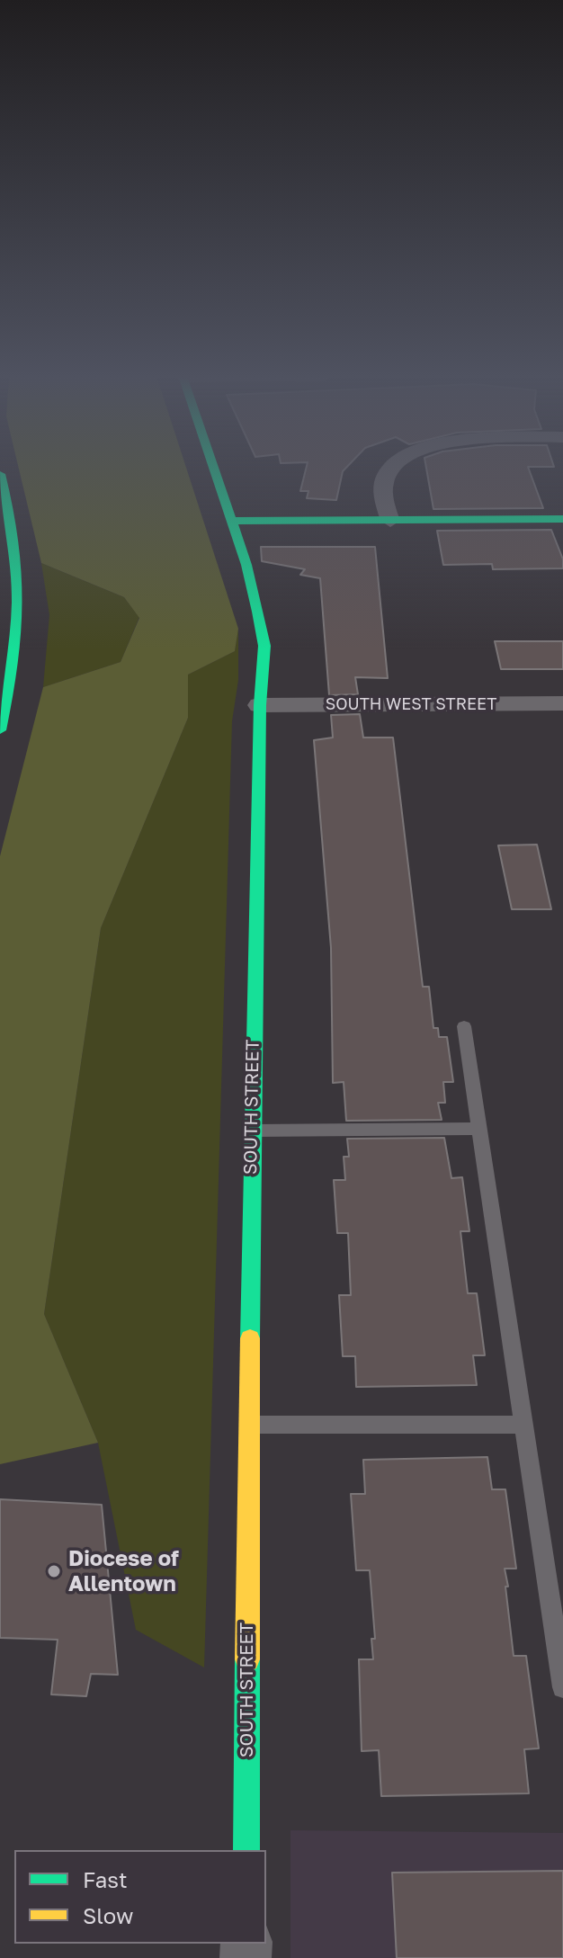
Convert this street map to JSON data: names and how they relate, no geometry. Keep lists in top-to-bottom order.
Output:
{
  "streets": {
    "street": ["SOUTH WEST STREET", "SOUTH STREET"]
  },
  "crossings": [
    ["SOUTH WEST STREET", "SOUTH STREET"]
  ],
  "places": ["Diocese of Allentown"],
  "legend": ["Fast", "Slow"]
}
